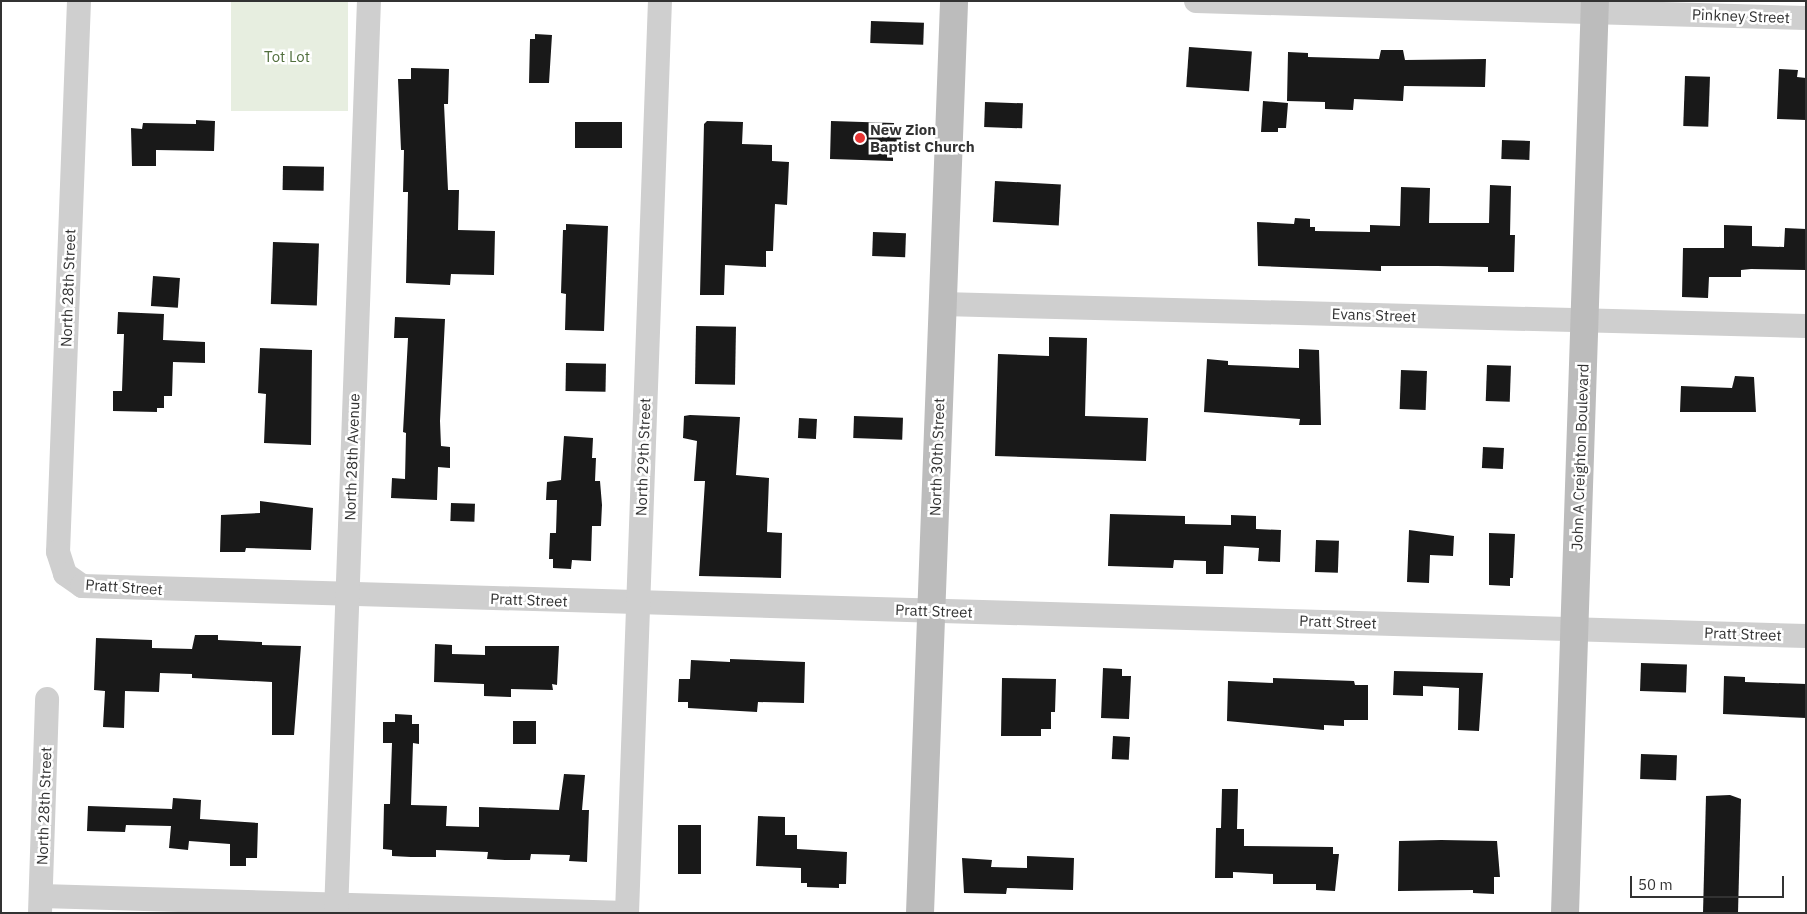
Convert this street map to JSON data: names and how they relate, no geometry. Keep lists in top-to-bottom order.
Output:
{
  "streets": {
    "main road": ["North 30th Street", "John A Creighton Boulevard"],
    "street": [
      "Pinkney Street",
      "North 28th Street",
      "Evans Street",
      "North 28th Avenue",
      "North 29th Street",
      "Pratt Street"
    ]
  },
  "crossings": [
    ["Pinkney Street", "John A Creighton Boulevard"],
    ["North 28th Street", "Pratt Street"],
    ["Evans Street", "North 30th Street"],
    ["Evans Street", "John A Creighton Boulevard"],
    ["North 28th Avenue", "Pratt Street"],
    ["North 29th Street", "Pratt Street"],
    ["North 30th Street", "Pratt Street"],
    ["John A Creighton Boulevard", "Pratt Street"]
  ],
  "parks": ["Tot Lot"],
  "places": ["New Zion Baptist Church"],
  "scale_bar": "50 m"
}
